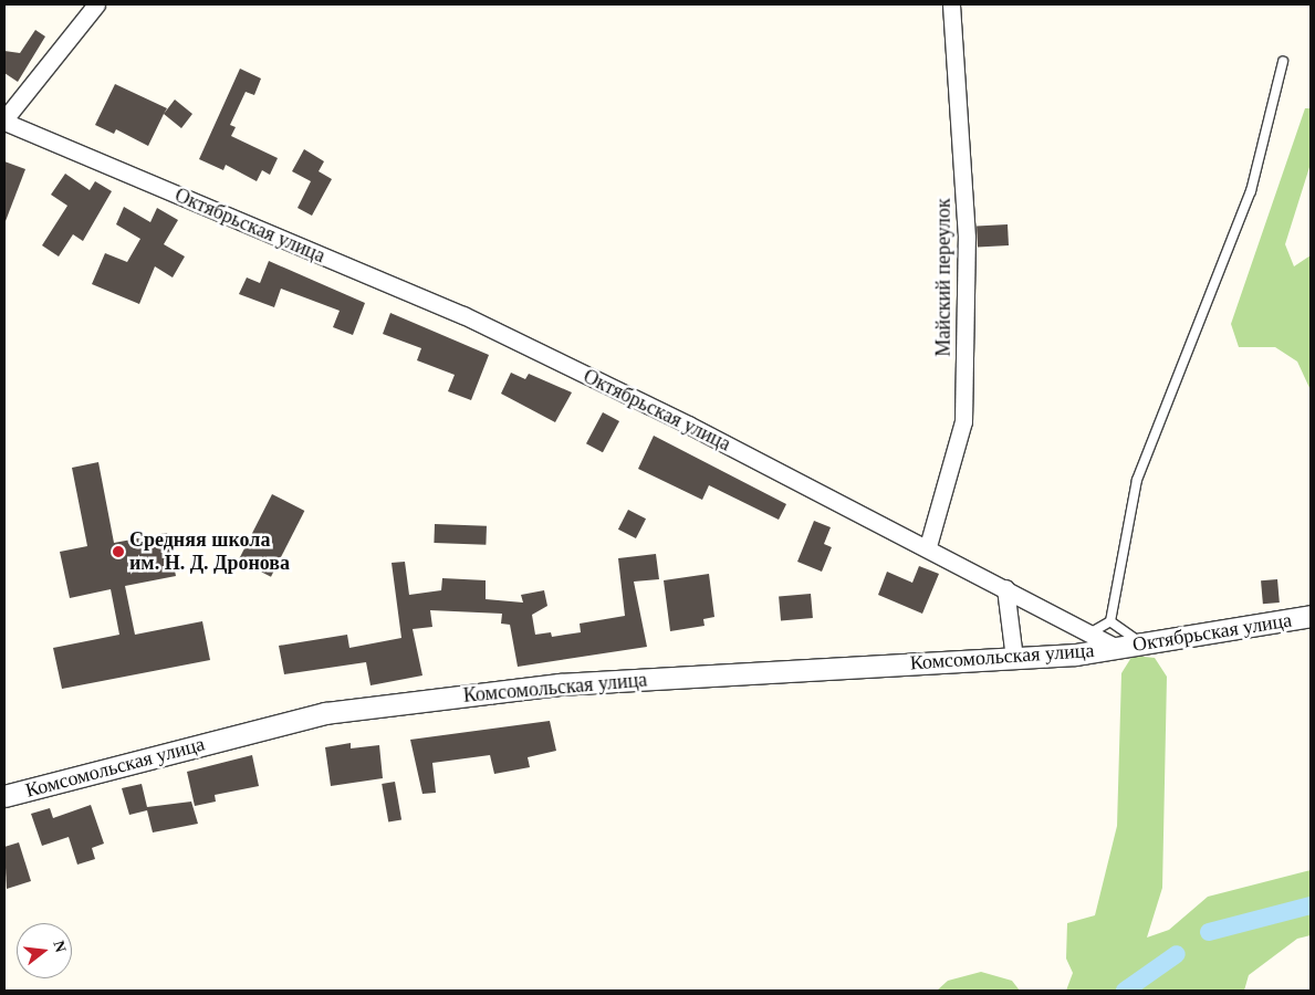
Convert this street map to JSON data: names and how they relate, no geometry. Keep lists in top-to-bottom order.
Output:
{
  "streets": {
    "street": ["Октябрьская улица", "Майский переулок", "Комсомольская улица"]
  },
  "crossings": [
    ["Октябрьская улица", "Майский переулок"],
    ["Октябрьская улица", "Комсомольская улица"]
  ],
  "places": ["Средняя школа им. Н. Д. Дронова"],
  "north": "right"
}
